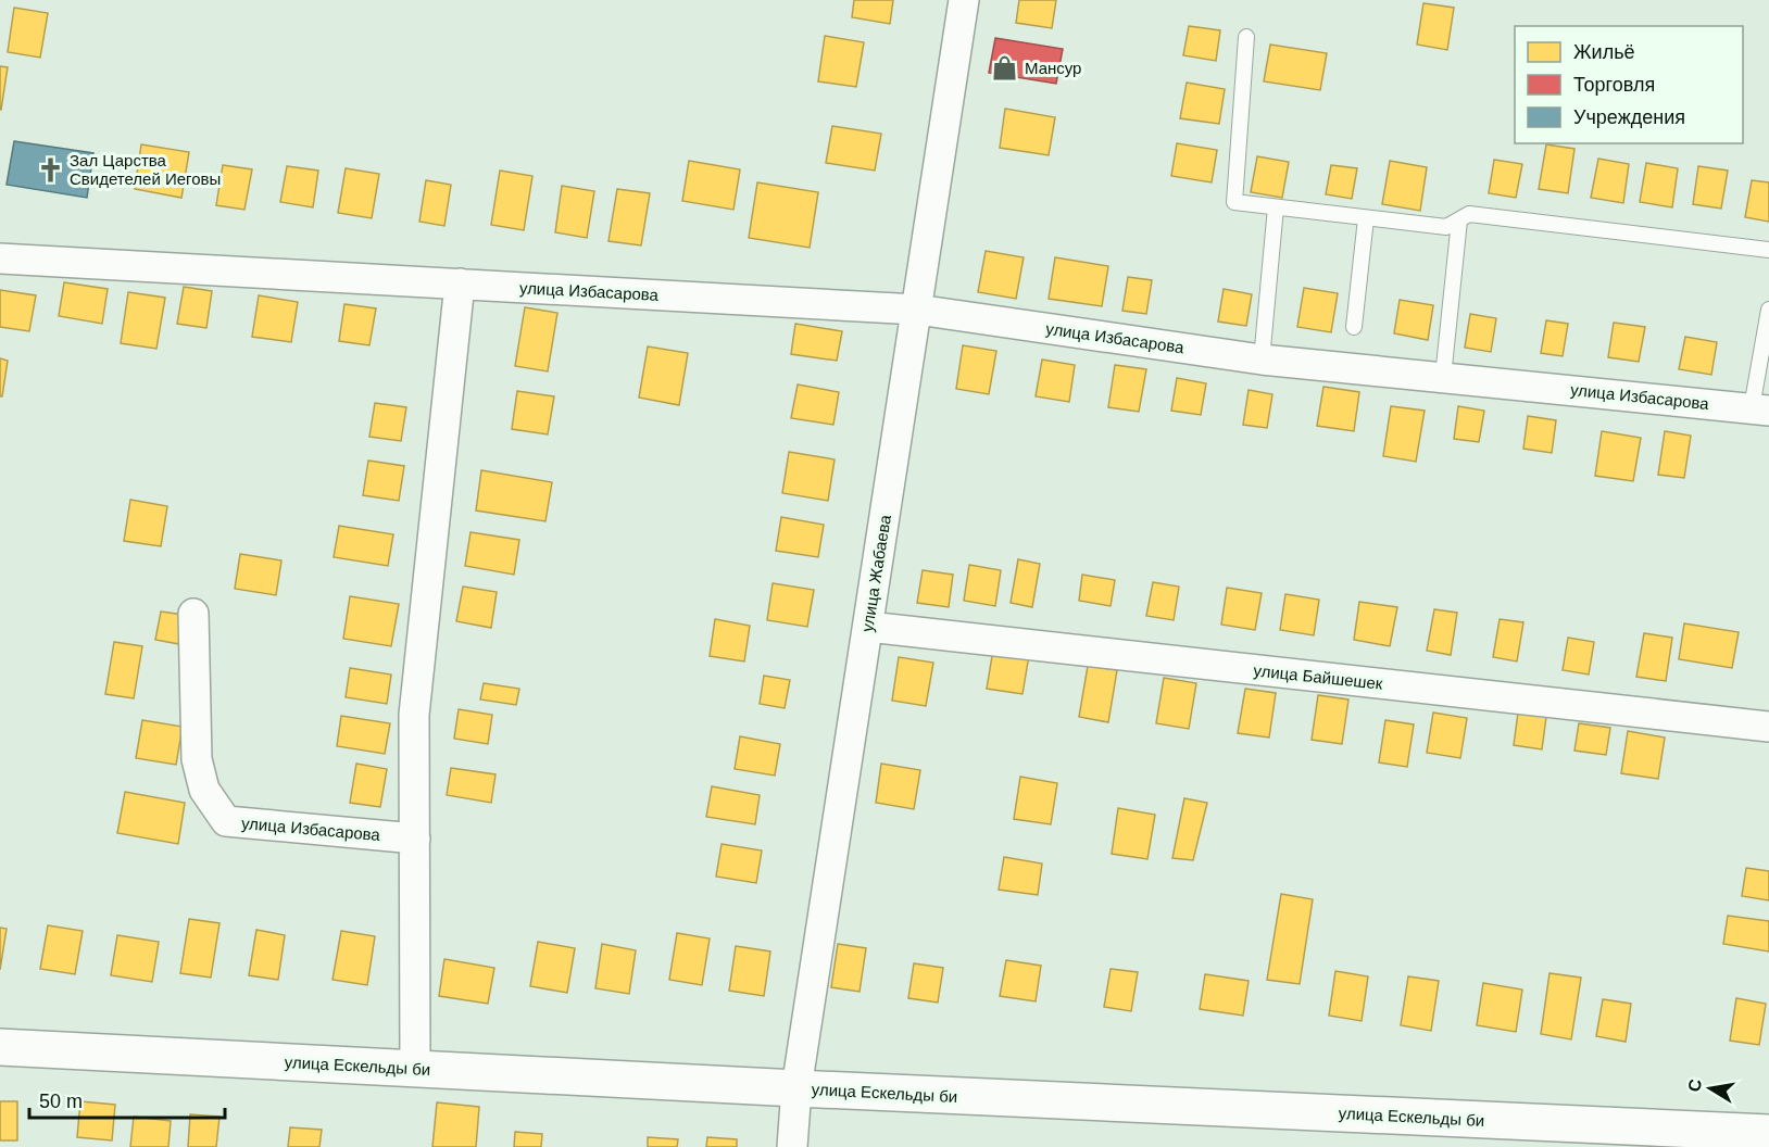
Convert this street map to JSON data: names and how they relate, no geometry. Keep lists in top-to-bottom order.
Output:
{
  "streets": {
    "street": [
      "улица Избасарова",
      "улица Жабаева",
      "улица Байшешек",
      "улица Ескельды би"
    ]
  },
  "crossings": [
    ["улица Избасарова", "улица Жабаева"],
    ["улица Жабаева", "улица Байшешек"],
    ["улица Жабаева", "улица Ескельды би"]
  ],
  "places": {
    "shop": ["Мансур"],
    "church": ["Зал Царства Свидетелей Иеговы"]
  },
  "legend": ["Жильё", "Торговля", "Учреждения"],
  "scale_bar": "50 m",
  "north": "left"
}
